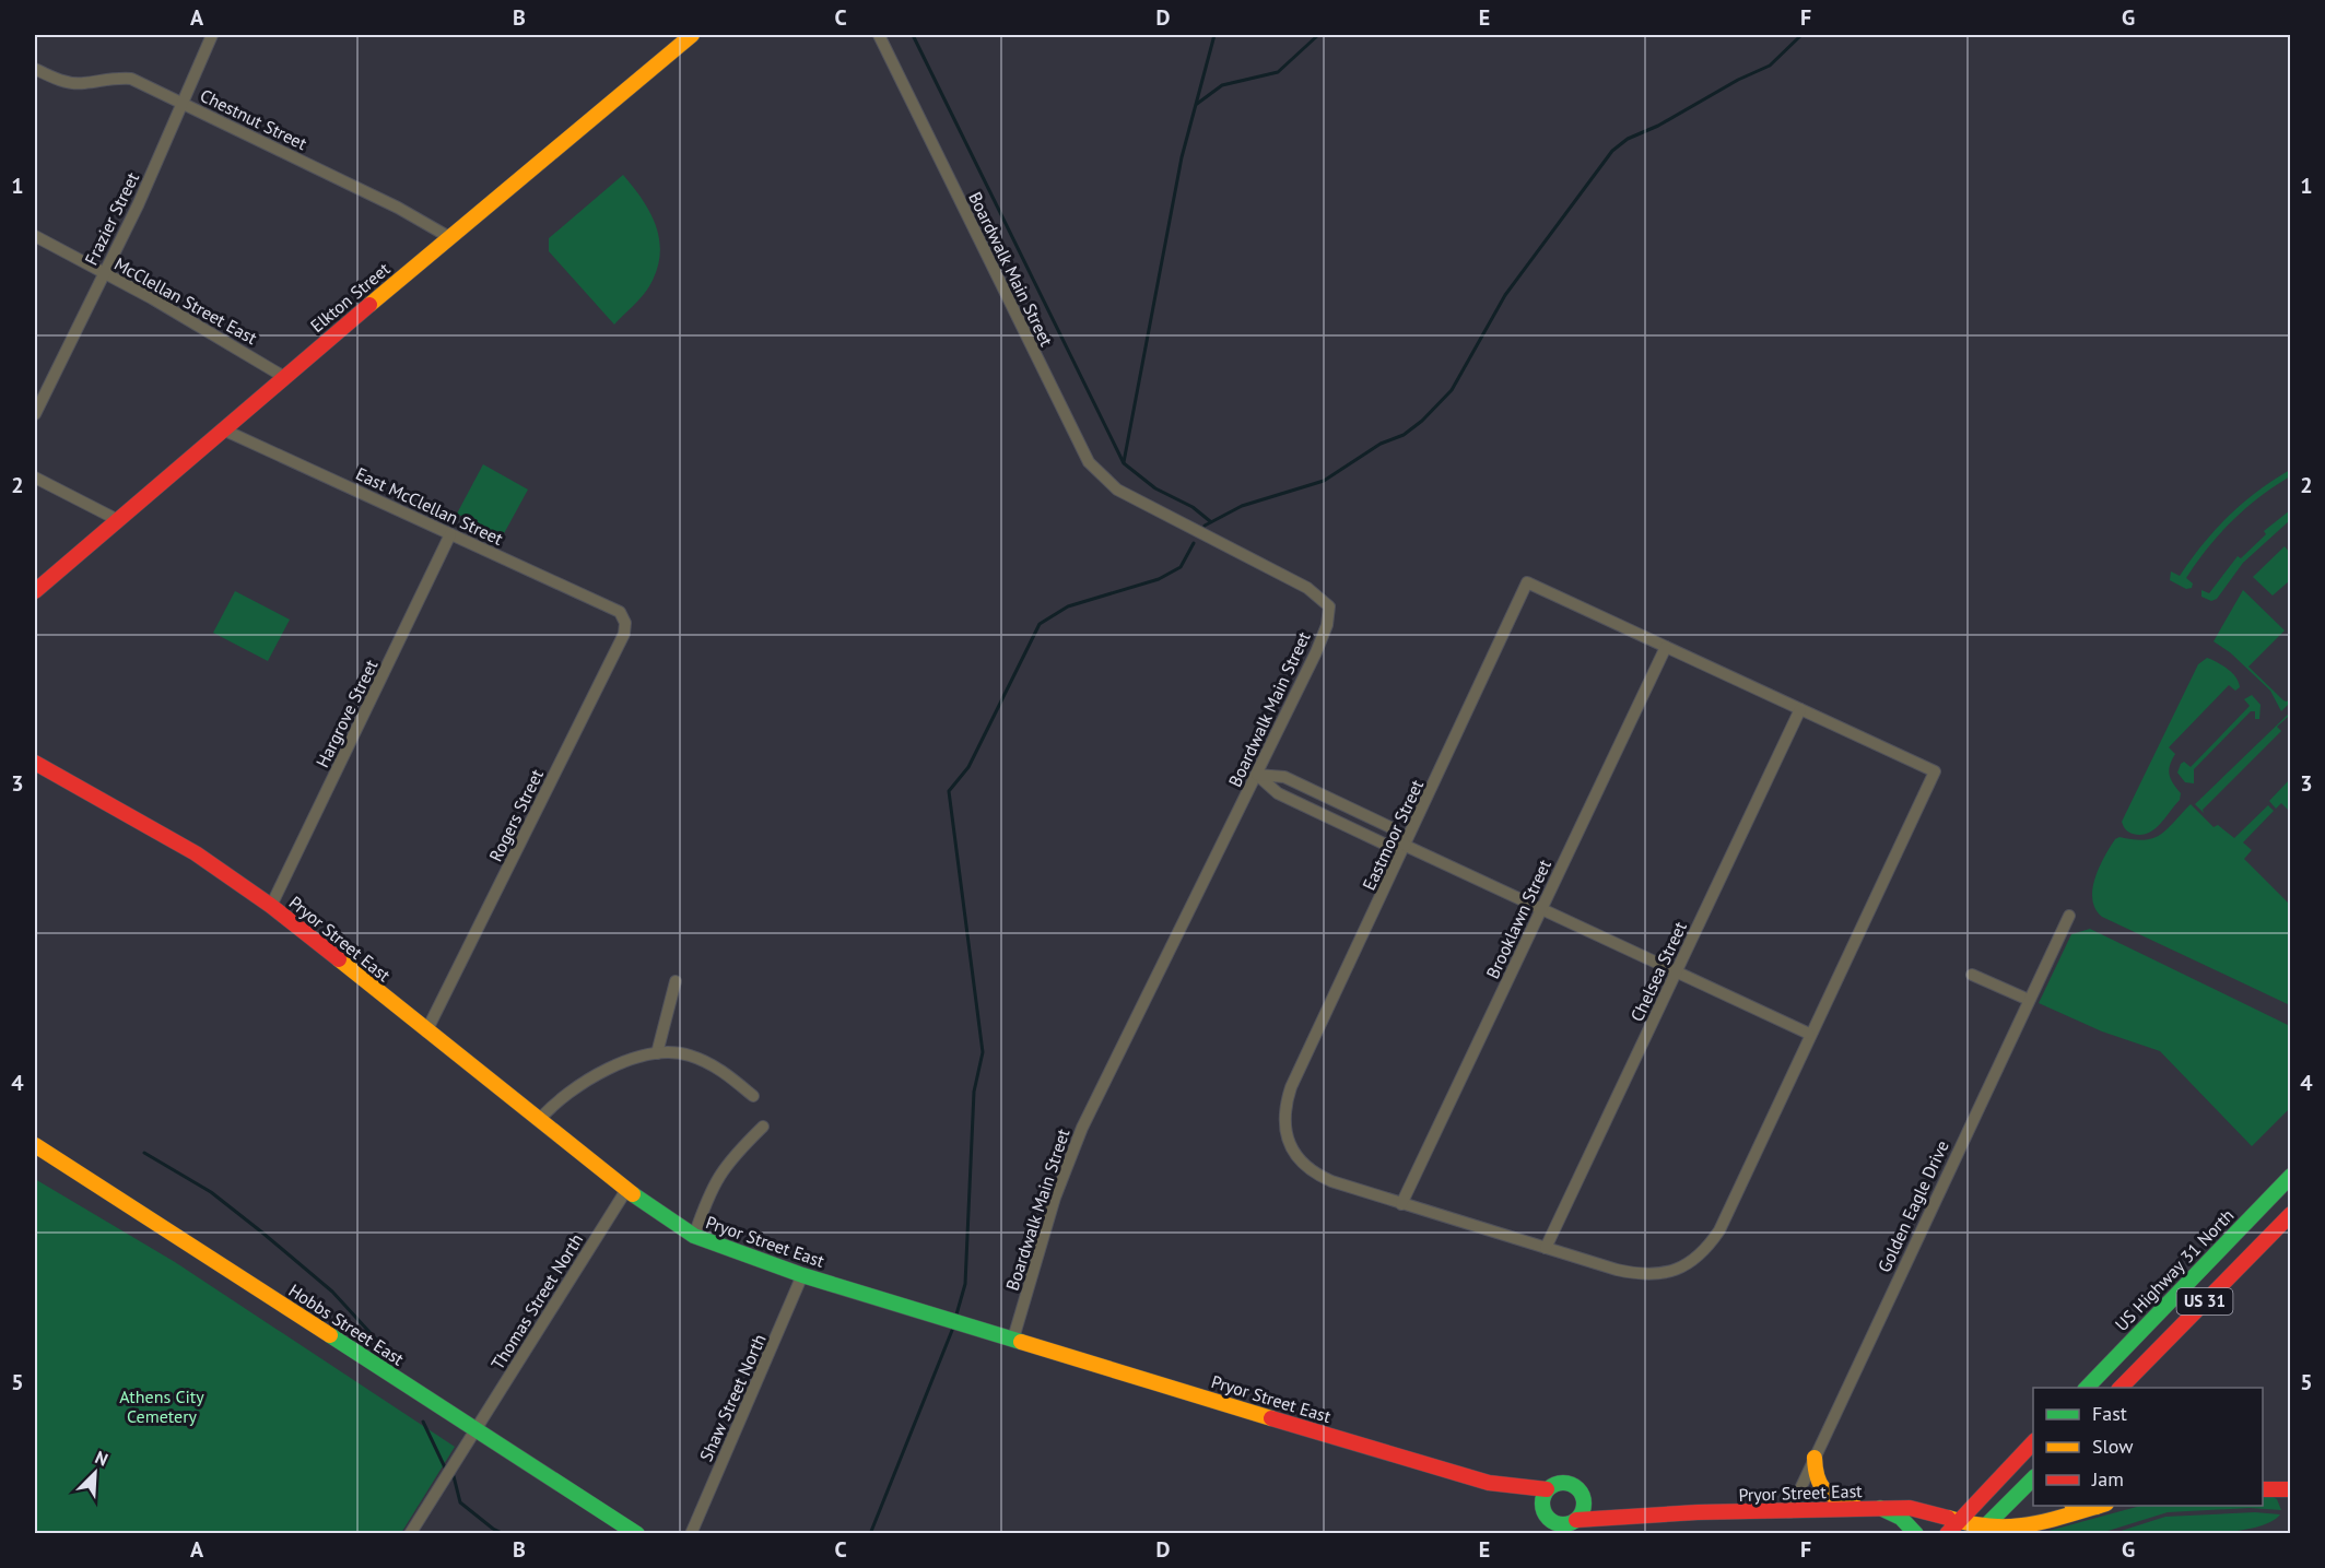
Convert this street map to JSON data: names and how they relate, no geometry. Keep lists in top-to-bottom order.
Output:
{
  "streets": {
    "street": [
      "Chestnut Street",
      "Frazier Street",
      "Boardwalk Main Street",
      "Elkton Street",
      "McClellan Street East",
      "East McClellan Street",
      "Hargrove Street",
      "Rogers Street",
      "Eastmoor Street",
      "Brooklawn Street",
      "Pryor Street East",
      "Chelsea Street",
      "Golden Eagle Drive",
      "US Highway 31 North",
      "Thomas Street North",
      "US 31",
      "Hobbs Street East",
      "Shaw Street North"
    ]
  },
  "crossings": [
    ["Chestnut Street", "Frazier Street"],
    ["Chestnut Street", "Elkton Street"],
    ["Frazier Street", "McClellan Street East"],
    ["Boardwalk Main Street", "Pryor Street East"],
    ["Elkton Street", "McClellan Street East"],
    ["Elkton Street", "East McClellan Street"],
    ["East McClellan Street", "Hargrove Street"],
    ["East McClellan Street", "Rogers Street"],
    ["Hargrove Street", "Pryor Street East"],
    ["Rogers Street", "Pryor Street East"],
    ["Eastmoor Street", "Brooklawn Street"],
    ["Eastmoor Street", "Chelsea Street"],
    ["Pryor Street East", "Golden Eagle Drive"],
    ["Pryor Street East", "Thomas Street North"],
    ["Pryor Street East", "Shaw Street North"],
    ["Thomas Street North", "Hobbs Street East"]
  ],
  "parks": ["Athens City Cemetery"],
  "legend": ["Fast", "Slow", "Jam"],
  "north": "top right",
  "grid": {
    "columns": [
      "A",
      "B",
      "C",
      "D",
      "E",
      "F",
      "G"
    ],
    "rows": [
      "1",
      "2",
      "3",
      "4",
      "5"
    ]
  }
}
